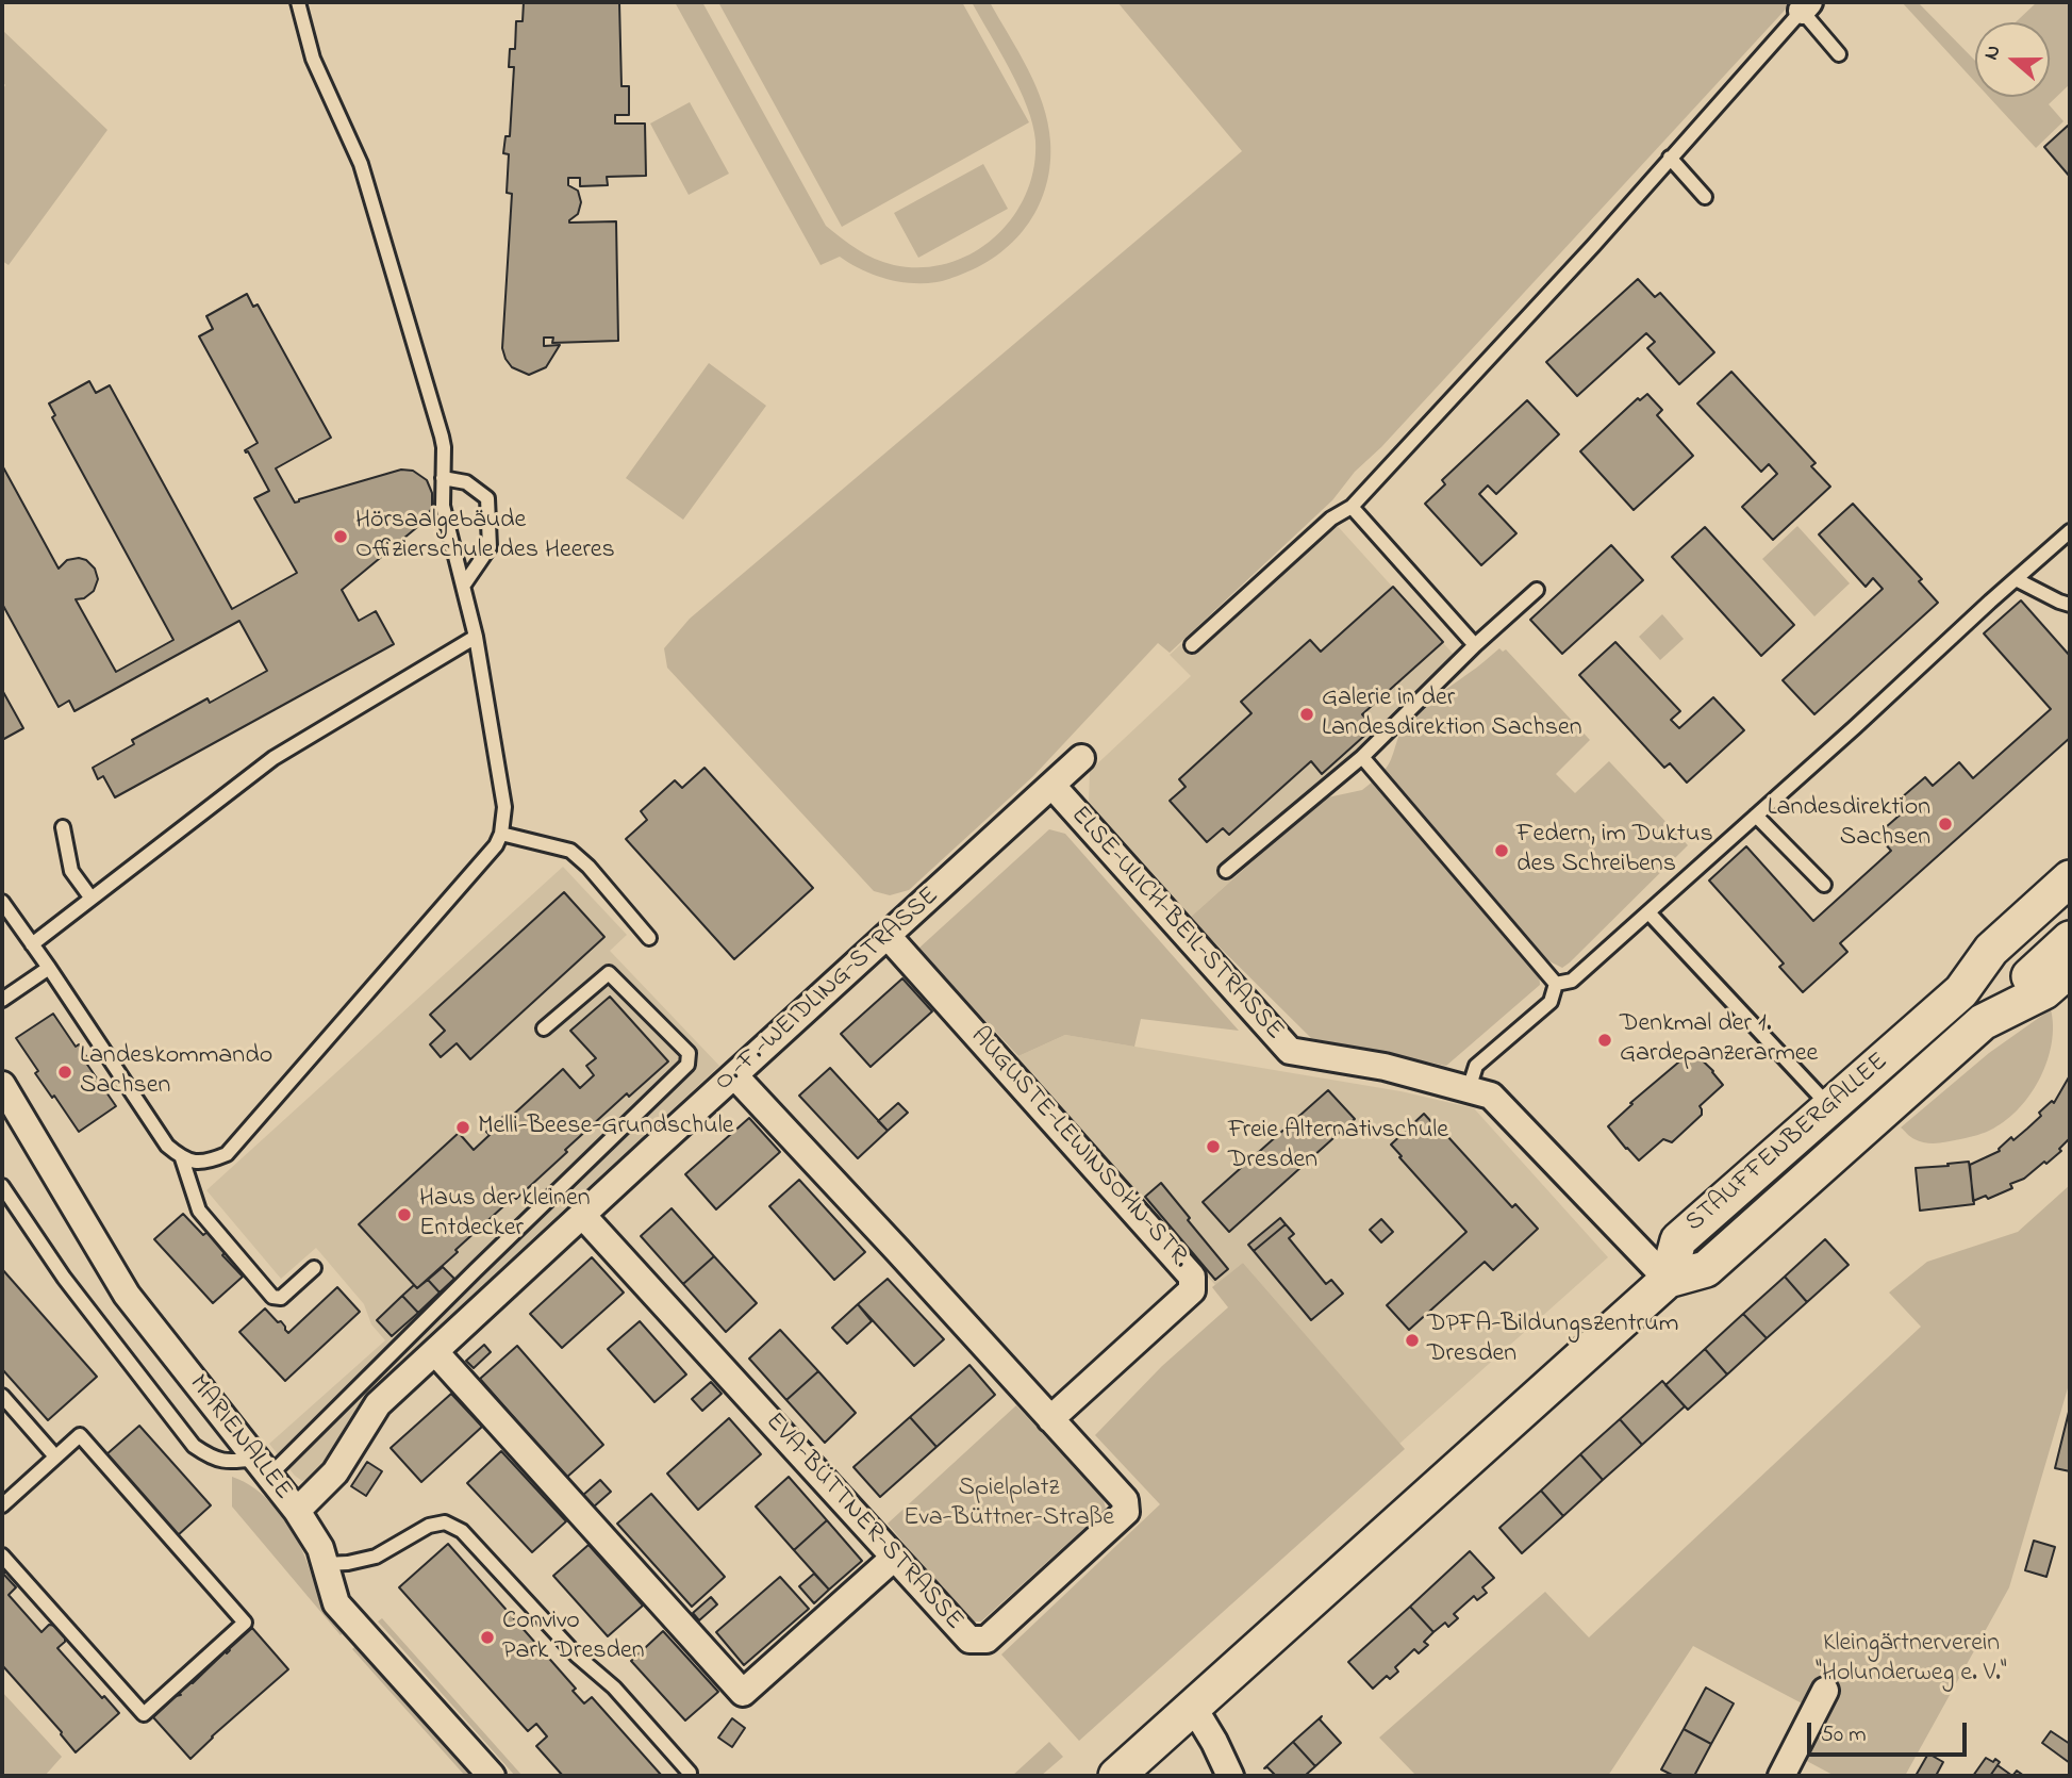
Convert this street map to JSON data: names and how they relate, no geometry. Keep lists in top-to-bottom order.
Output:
{
  "streets": {
    "main road": ["STAUFFENBERGALLEE"],
    "street": [
      "ELSE-ULICH-BEIL-STRASSE",
      "O.-F.-WEIDLING-STRASSE",
      "AUGUSTE-LEWINSOHN-STR.",
      "MARIENALLEE",
      "EVA-BÜTTNER-STRASSE"
    ]
  },
  "crossings": [
    ["ELSE-ULICH-BEIL-STRASSE", "O.-F.-WEIDLING-STRASSE"],
    ["ELSE-ULICH-BEIL-STRASSE", "STAUFFENBERGALLEE"],
    ["O.-F.-WEIDLING-STRASSE", "AUGUSTE-LEWINSOHN-STR."],
    ["O.-F.-WEIDLING-STRASSE", "MARIENALLEE"],
    ["O.-F.-WEIDLING-STRASSE", "EVA-BÜTTNER-STRASSE"],
    ["AUGUSTE-LEWINSOHN-STR.", "EVA-BÜTTNER-STRASSE"]
  ],
  "parks": ["Spielplatz Eva-Büttner-Straße", "Kleingärtnerverein \"Holunderweg e. V.\""],
  "places": [
    "Hörsaalgebäude Offizierschule des Heeres",
    "Galerie in der Landesdirektion Sachsen",
    "Landesdirektion Sachsen",
    "Federn, im Duktus des Schreibens",
    "Denkmal der 1. Gardepanzerarmee",
    "Landeskommando Sachsen",
    "Melli-Beese-Grundschule",
    "Freie Alternativschule Dresden",
    "Haus der kleinen Entdecker",
    "DPFA-Bildungszentrum Dresden",
    "Convivo Park Dresden"
  ],
  "scale_bar": "50 m",
  "north": "left"
}
